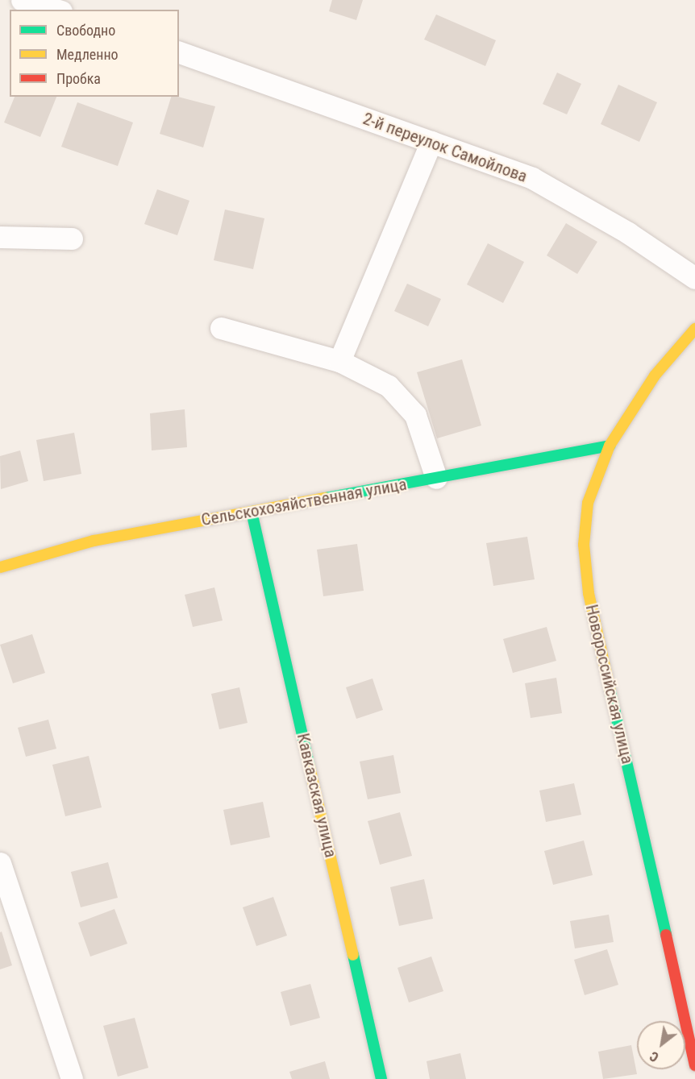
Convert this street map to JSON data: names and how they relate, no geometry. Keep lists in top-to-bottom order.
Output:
{
  "streets": {
    "street": [
      "2-й переулок Самойлова",
      "Сельскохозяйственная улица",
      "Новороссийская улица",
      "Кавказская улица"
    ]
  },
  "crossings": [
    ["Сельскохозяйственная улица", "Новороссийская улица"],
    ["Сельскохозяйственная улица", "Кавказская улица"]
  ],
  "legend": ["Свободно", "Медленно", "Пробка"],
  "north": "bottom left"
}
